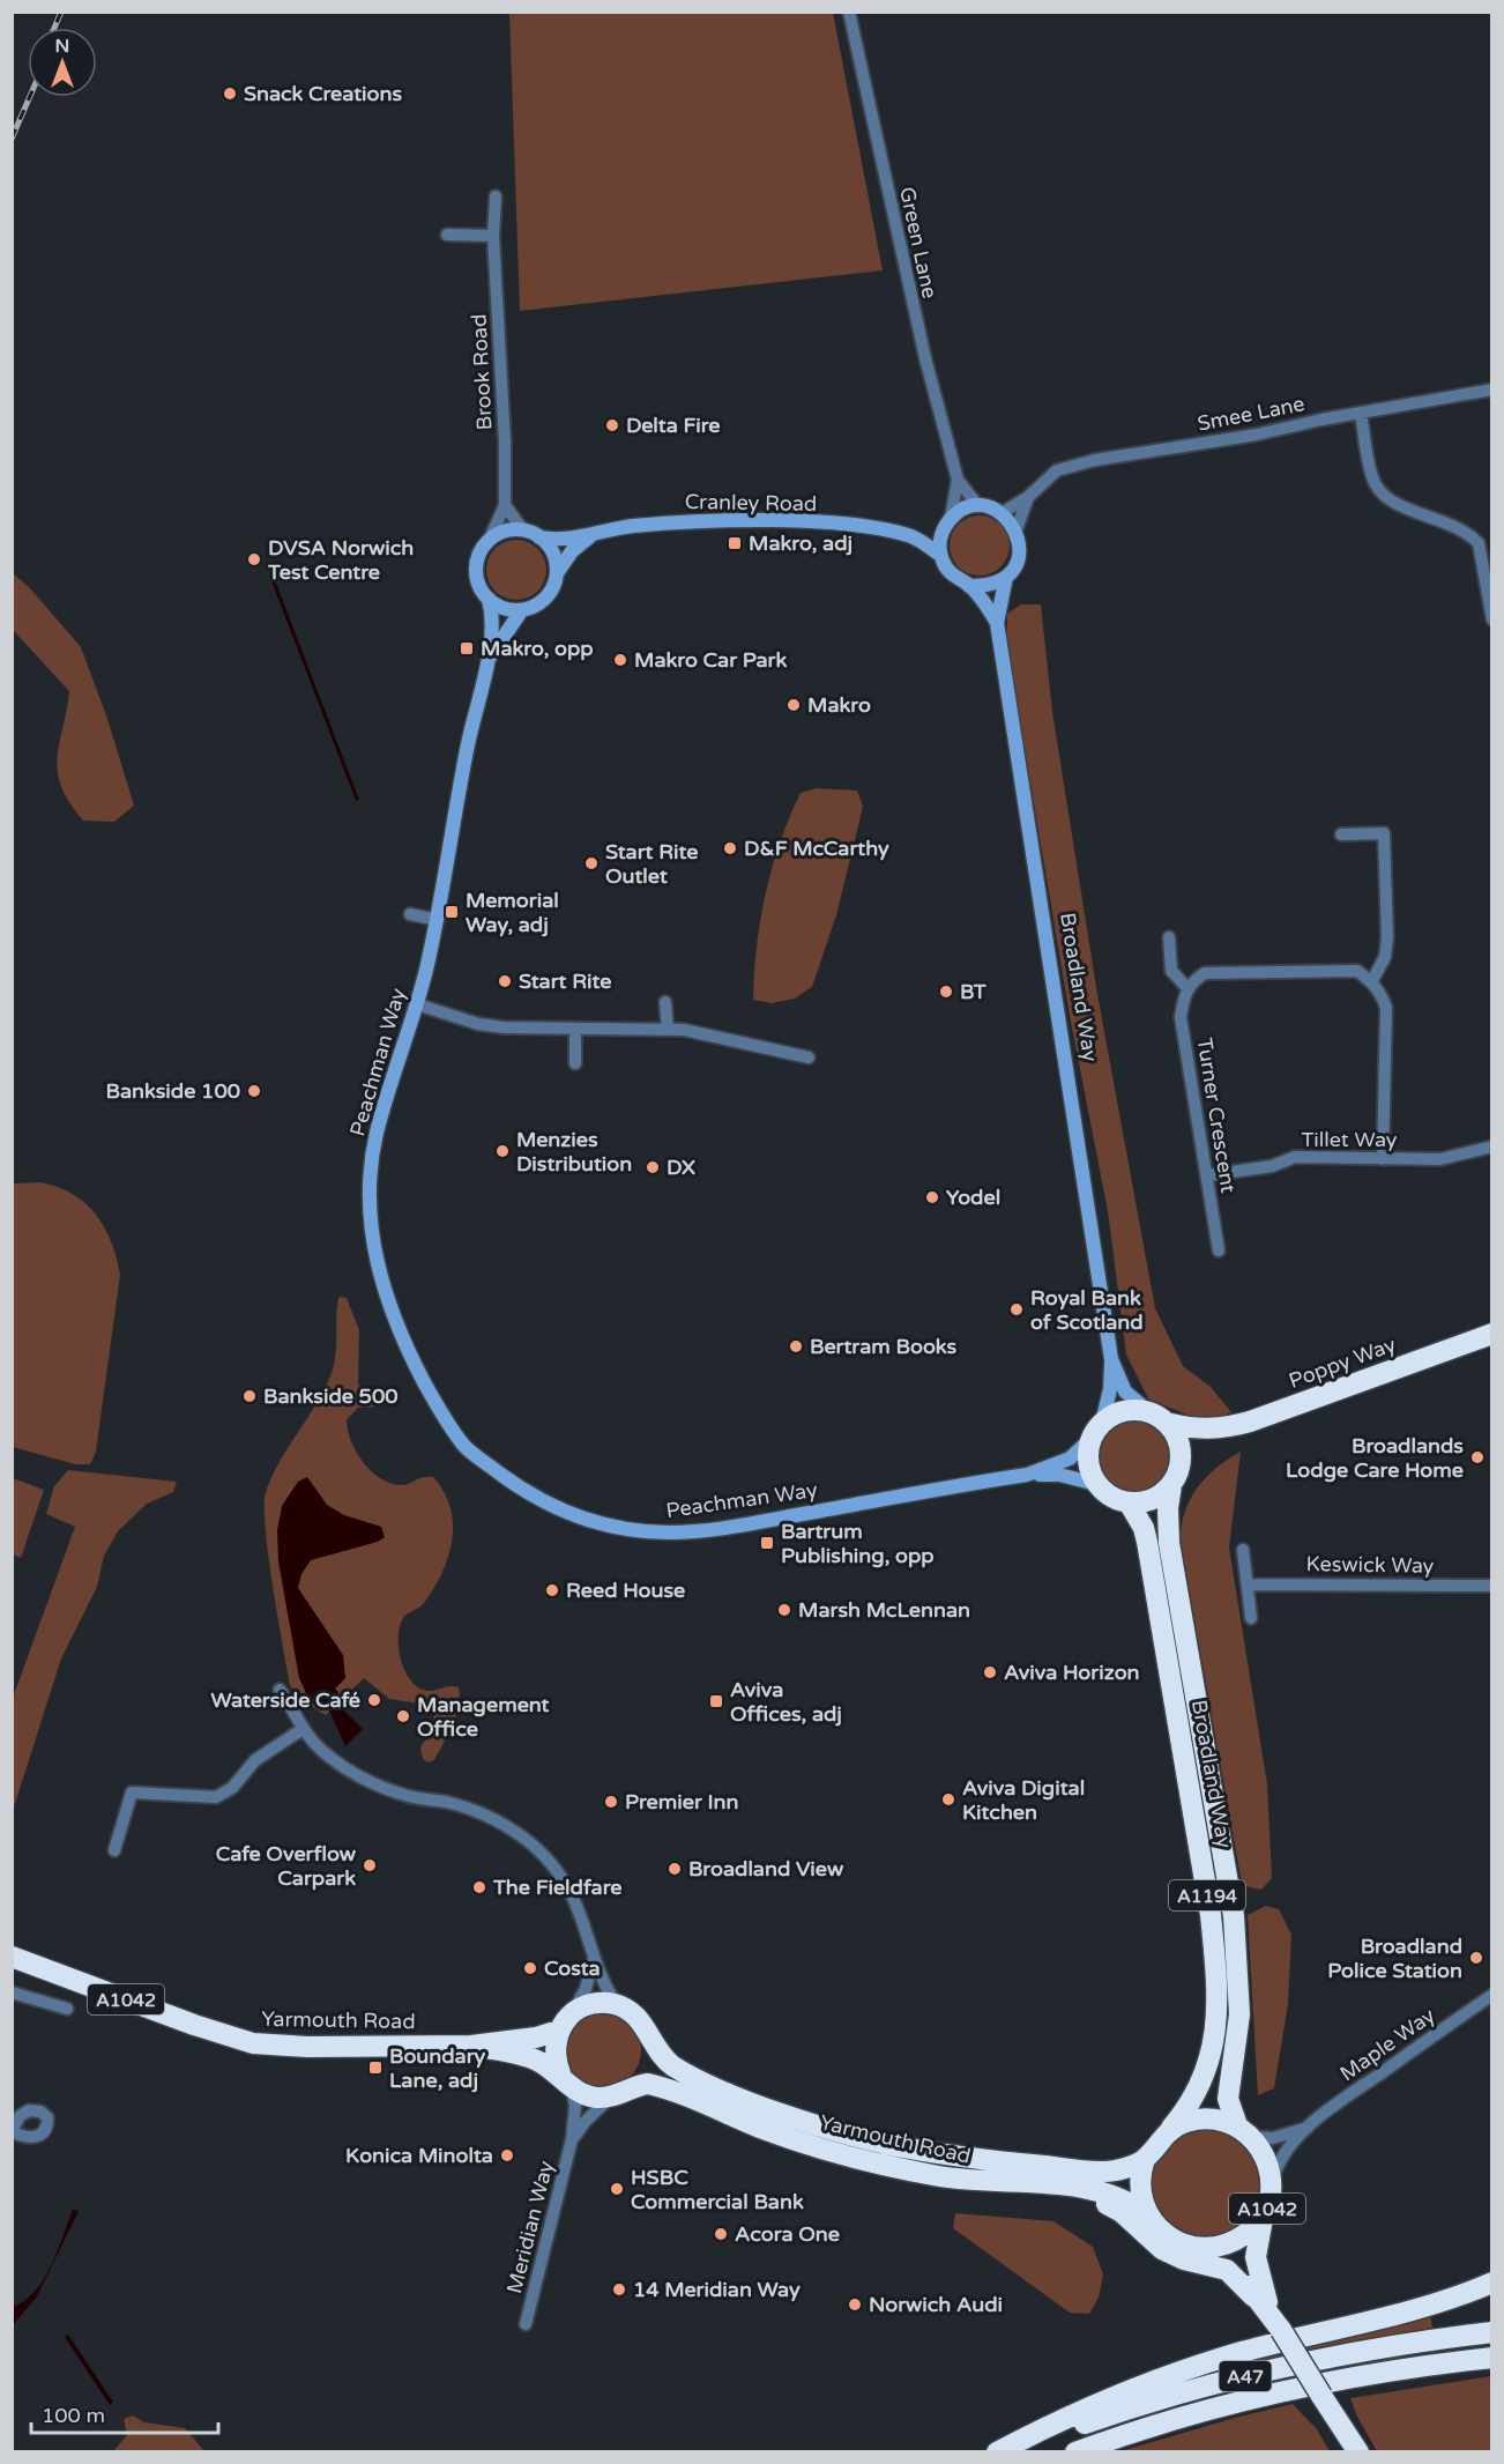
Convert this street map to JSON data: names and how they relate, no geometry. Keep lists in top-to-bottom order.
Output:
{
  "streets": {
    "highway": [
      "Broadland Way",
      "Poppy Way",
      "A1194",
      "A1042",
      "Yarmouth Road",
      "A47"
    ],
    "street": [
      "Green Lane",
      "Brook Road",
      "Smee Lane",
      "Cranley Road",
      "Peachman Way",
      "Turner Crescent",
      "Tillet Way",
      "Keswick Way",
      "Maple Way",
      "Meridian Way"
    ]
  },
  "crossings": [
    ["Green Lane", "Smee Lane"],
    ["Green Lane", "Cranley Road"],
    ["Green Lane", "Broadland Way"],
    ["Brook Road", "Cranley Road"],
    ["Brook Road", "Peachman Way"],
    ["Smee Lane", "Cranley Road"],
    ["Smee Lane", "Broadland Way"],
    ["Cranley Road", "Broadland Way"],
    ["Cranley Road", "Peachman Way"],
    ["Broadland Way", "Peachman Way"],
    ["Broadland Way", "Poppy Way"],
    ["Broadland Way", "A1042"],
    ["Broadland Way", "Yarmouth Road"],
    ["Broadland Way", "Maple Way"],
    ["Peachman Way", "Poppy Way"],
    ["Turner Crescent", "Tillet Way"],
    ["A1042", "Yarmouth Road"],
    ["A1042", "Maple Way"],
    ["Yarmouth Road", "Maple Way"],
    ["Yarmouth Road", "Meridian Way"]
  ],
  "places": {
    "other": [
      "Snack Creations",
      "Delta Fire",
      "DVSA Norwich Test Centre",
      "Makro Car Park",
      "Makro",
      "D&F McCarthy",
      "Start Rite Outlet",
      "Start Rite",
      "BT",
      "Bankside 100",
      "Menzies Distribution",
      "DX",
      "Yodel",
      "Royal Bank of Scotland",
      "Bertram Books",
      "Bankside 500",
      "Broadlands Lodge Care Home",
      "Reed House",
      "Marsh McLennan",
      "Aviva Horizon",
      "Waterside Café",
      "Management Office",
      "Aviva Digital Kitchen",
      "Premier Inn",
      "Cafe Overflow Carpark",
      "Broadland View",
      "The Fieldfare",
      "Broadland Police Station",
      "Costa",
      "Konica Minolta",
      "HSBC Commercial Bank",
      "Acora One",
      "14 Meridian Way",
      "Norwich Audi"
    ],
    "transit": [
      "Makro, adj",
      "Makro, opp",
      "Memorial Way, adj",
      "Bartrum Publishing, opp",
      "Aviva Offices, adj",
      "Boundary Lane, adj"
    ]
  },
  "scale_bar": "100 m",
  "north": "top"
}
